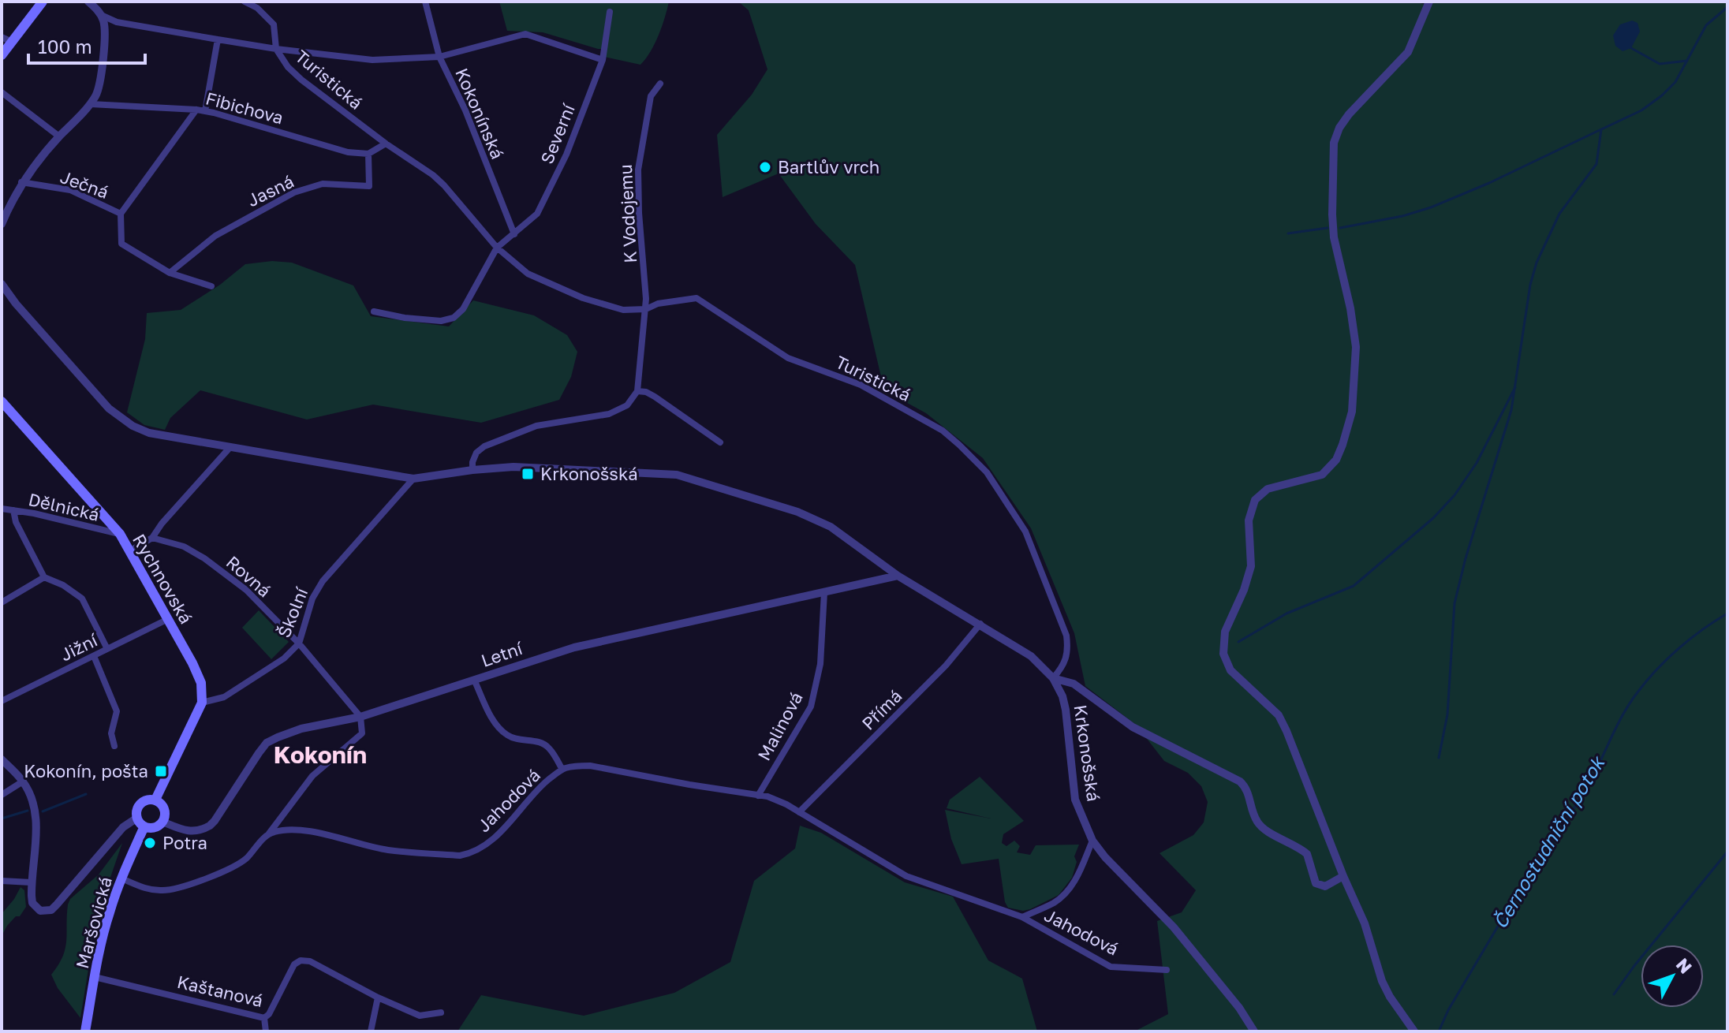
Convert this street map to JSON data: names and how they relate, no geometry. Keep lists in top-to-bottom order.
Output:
{
  "streets": {
    "main road": ["Rychnovská", "Maršovická"],
    "street": [
      "Turistická",
      "Fibichova",
      "Kokonínská",
      "Severní",
      "Ječná",
      "Jasná",
      "K Vodojemu",
      "Dělnická",
      "Rovná",
      "Školní",
      "Jižní",
      "Letní",
      "Přímá",
      "Malinová",
      "Krkonošská",
      "Jahodová",
      "Kaštanová"
    ]
  },
  "crossings": [
    ["Turistická", "Severní"],
    ["Turistická", "K Vodojemu"],
    ["Turistická", "Krkonošská"],
    ["Fibichova", "Jasná"],
    ["Kokonínská", "Severní"],
    ["Ječná", "Jasná"],
    ["Dělnická", "Rychnovská"],
    ["Rovná", "Školní"],
    ["Rovná", "Letní"],
    ["Rychnovská", "Školní"],
    ["Rychnovská", "Jižní"],
    ["Školní", "Krkonošská"],
    ["Letní", "Malinová"],
    ["Letní", "Krkonošská"],
    ["Letní", "Maršovická"],
    ["Přímá", "Krkonošská"],
    ["Přímá", "Jahodová"],
    ["Malinová", "Jahodová"],
    ["Krkonošská", "Jahodová"],
    ["Maršovická", "Kaštanová"]
  ],
  "districts": ["Kokonín"],
  "water": ["Černostudniční potok"],
  "places": {
    "other": ["Bartlův vrch", "Potra"],
    "transit": ["Krkonošská", "Kokonín, pošta"]
  },
  "scale_bar": "100 m",
  "north": "top right"
}
